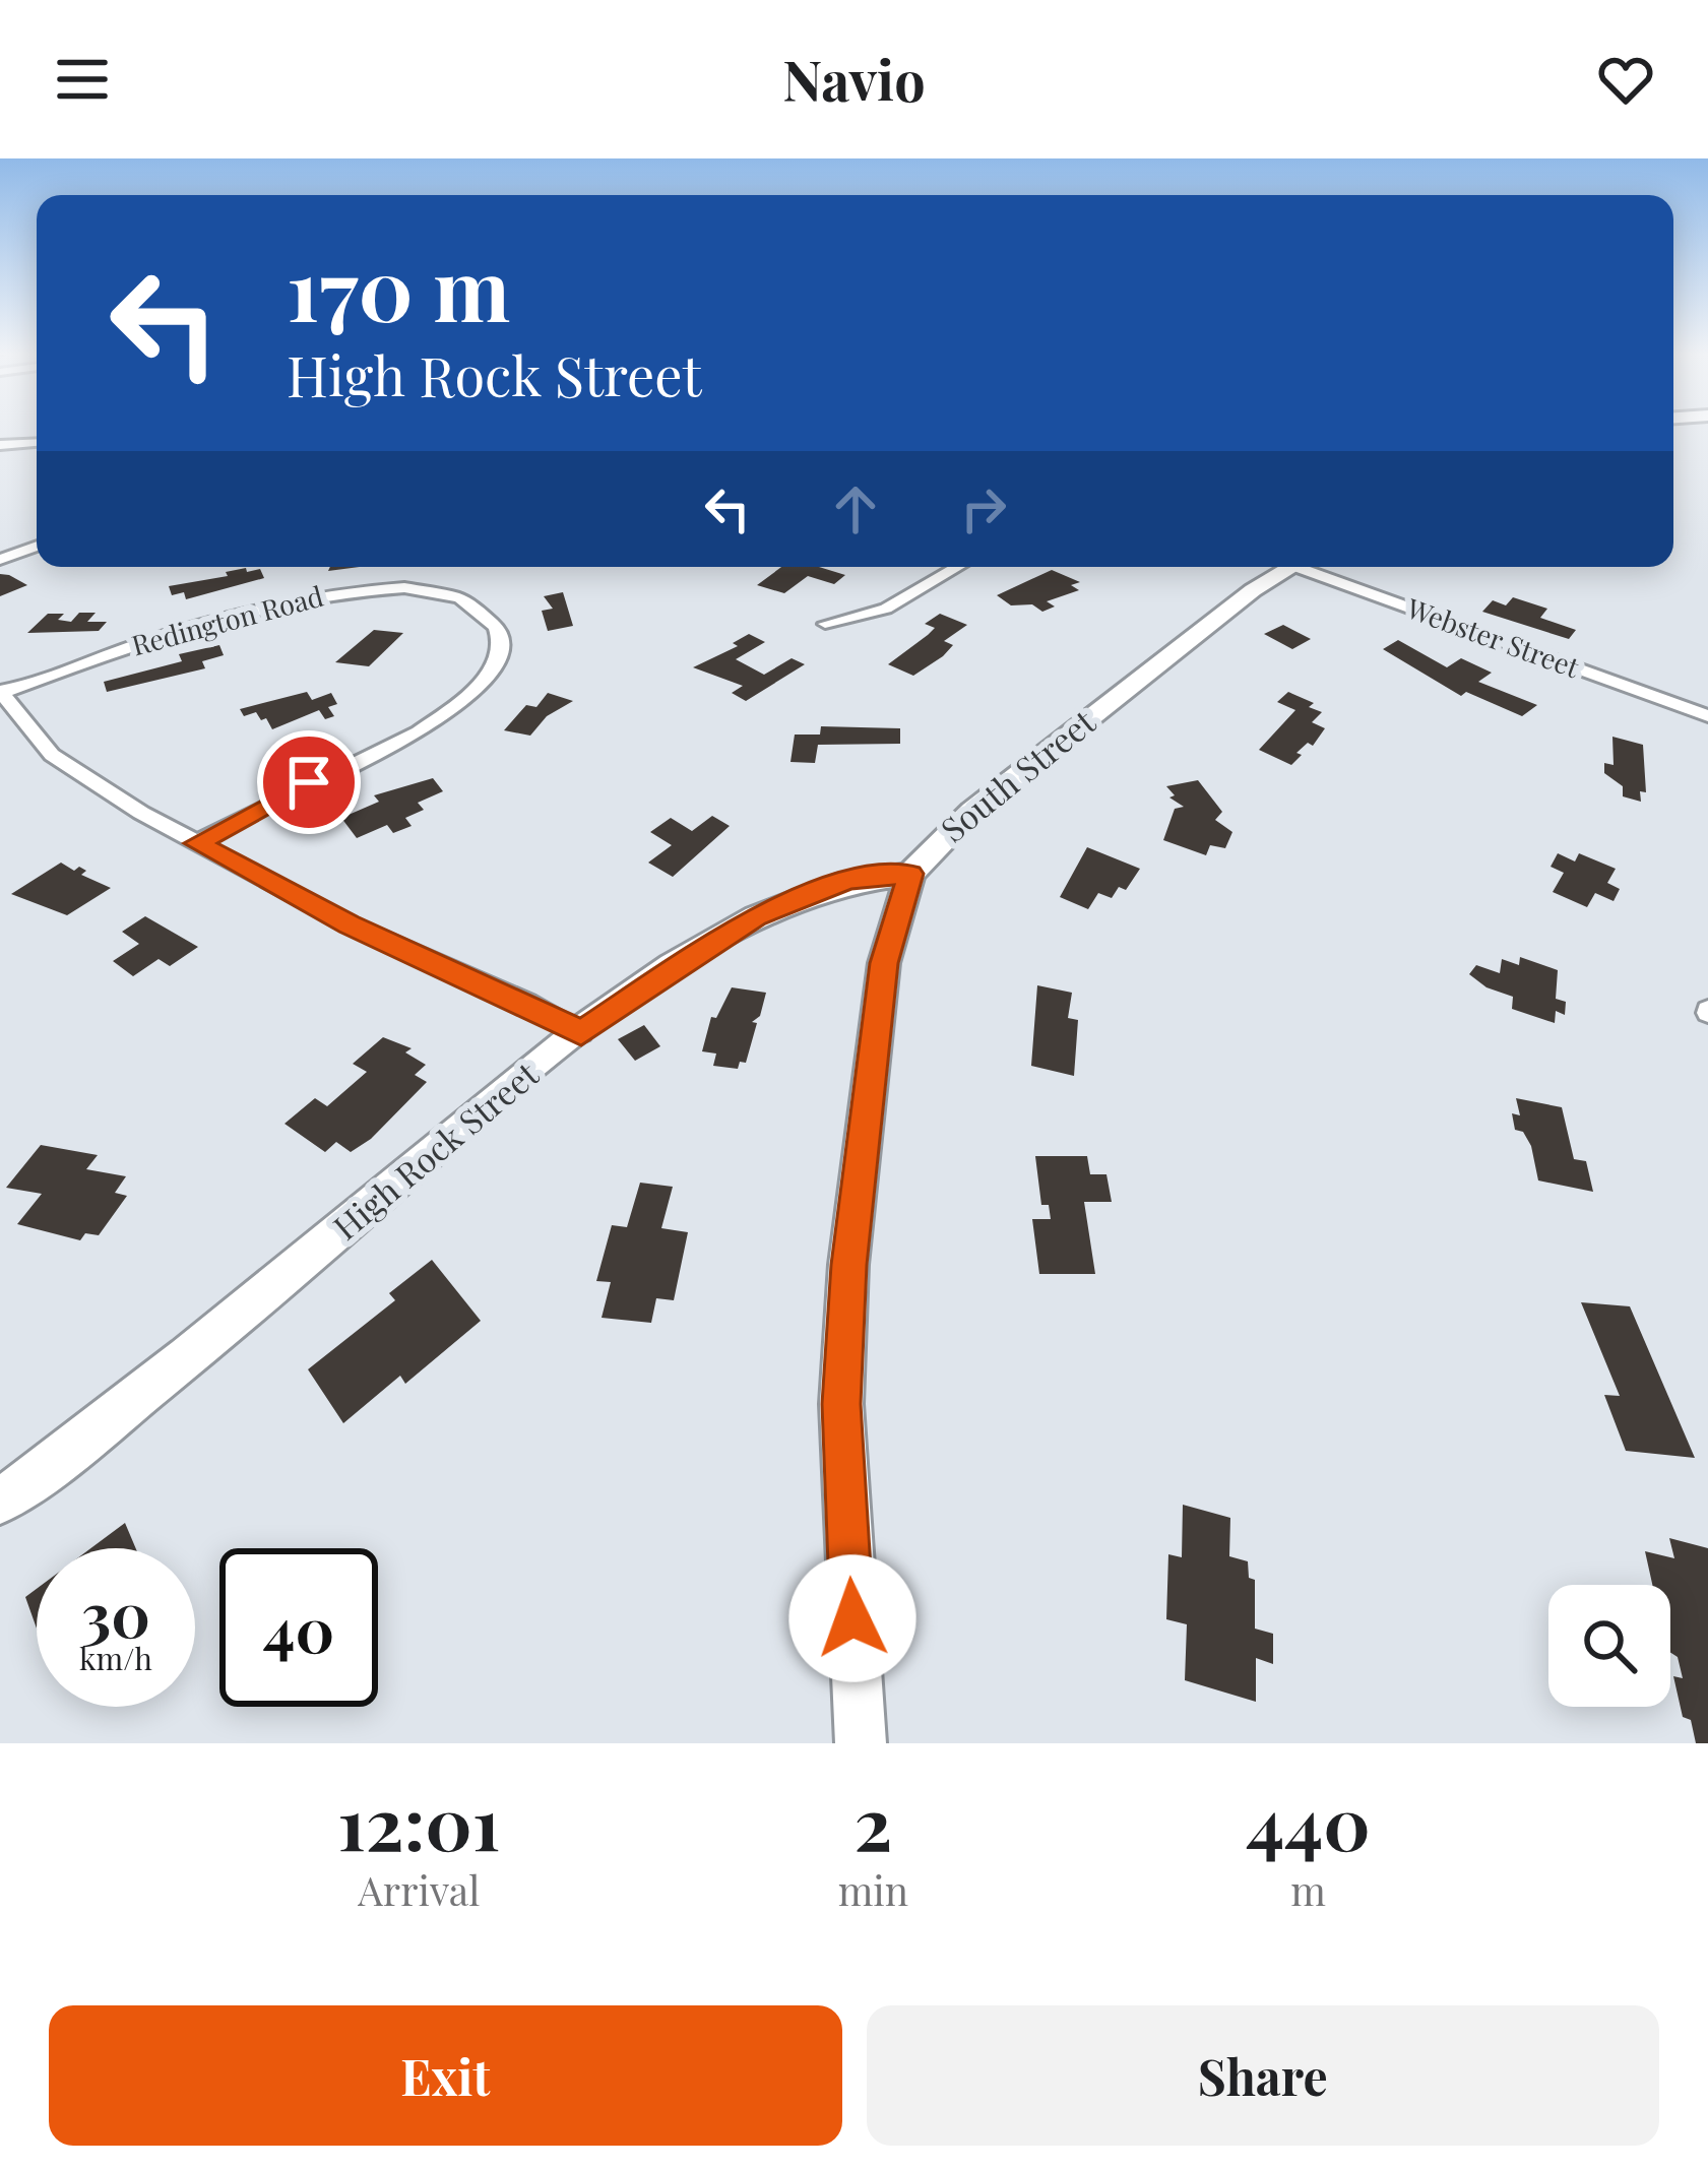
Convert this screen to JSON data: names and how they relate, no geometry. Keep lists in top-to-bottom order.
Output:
{
  "streets": {
    "street": [
      "Redington Road",
      "Webster Street",
      "South Street",
      "High Rock Street"
    ]
  },
  "crossings": [
    ["South Street", "High Rock Street"]
  ],
  "page": {
    "header": "Navio",
    "turn": ["170 m", "High Rock Street"],
    "speed": "30 km/h",
    "limit": "40",
    "eta": [
      "12:01",
      "Arrival",
      "2",
      "min",
      "440",
      "m"
    ],
    "buttons": ["Exit", "Share"]
  }
}
